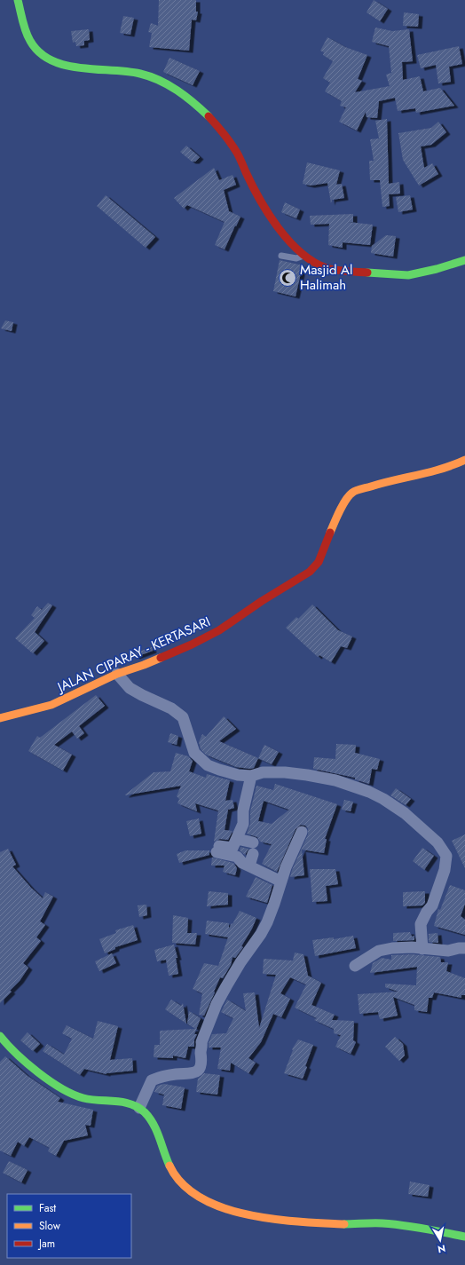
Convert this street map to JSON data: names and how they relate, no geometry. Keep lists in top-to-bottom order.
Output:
{
  "streets": {
    "main road": ["JALAN CIPARAY - KERTASARI"]
  },
  "places": {
    "mosque": ["Masjid Al Halimah"]
  },
  "legend": ["Fast", "Slow", "Jam"],
  "north": "bottom"
}
